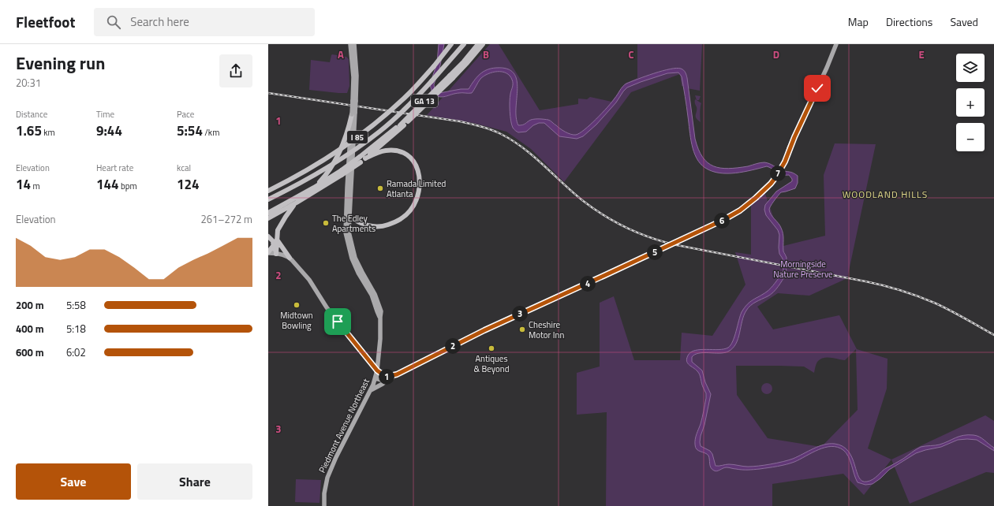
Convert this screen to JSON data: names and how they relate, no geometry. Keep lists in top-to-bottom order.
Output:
{
  "streets": {
    "highway": ["GA 13", "I 85"],
    "main road": ["Piedmont Avenue Northeast"]
  },
  "districts": ["WOODLAND HILLS"],
  "parks": ["Morningside Nature Preserve"],
  "places": [
    "Ramada Limited Atlanta",
    "The Edley Apartments",
    "Midtown Bowling",
    "Cheshire Motor Inn",
    "Antiques & Beyond"
  ],
  "page": {
    "header": "Fleetfoot",
    "search": "Search here",
    "nav": ["Map", "Directions", "Saved"],
    "heading": ["Evening run", "20:31"],
    "map_buttons": ["+", "−"],
    "stats": [
      ["Distance", "1.65 km"],
      ["Time", "9:44"],
      ["Pace", "5:54 /km"],
      ["Elevation", "14 m"],
      ["Heart rate", "144 bpm"],
      ["kcal", "124"]
    ],
    "pins": [
      "7",
      "6",
      "5",
      "4",
      "3",
      "2",
      "1"
    ],
    "chart": ["Elevation", "261–272 m"],
    "list": [
      {
        "name": "200 m",
        "note": "5:58"
      },
      {
        "name": "400 m",
        "note": "5:18"
      },
      {
        "name": "600 m",
        "note": "6:02"
      }
    ],
    "buttons": ["Save", "Share"]
  },
  "grid": {
    "columns": [
      "A",
      "B",
      "C",
      "D",
      "E"
    ],
    "rows": ["1", "2", "3"]
  }
}
